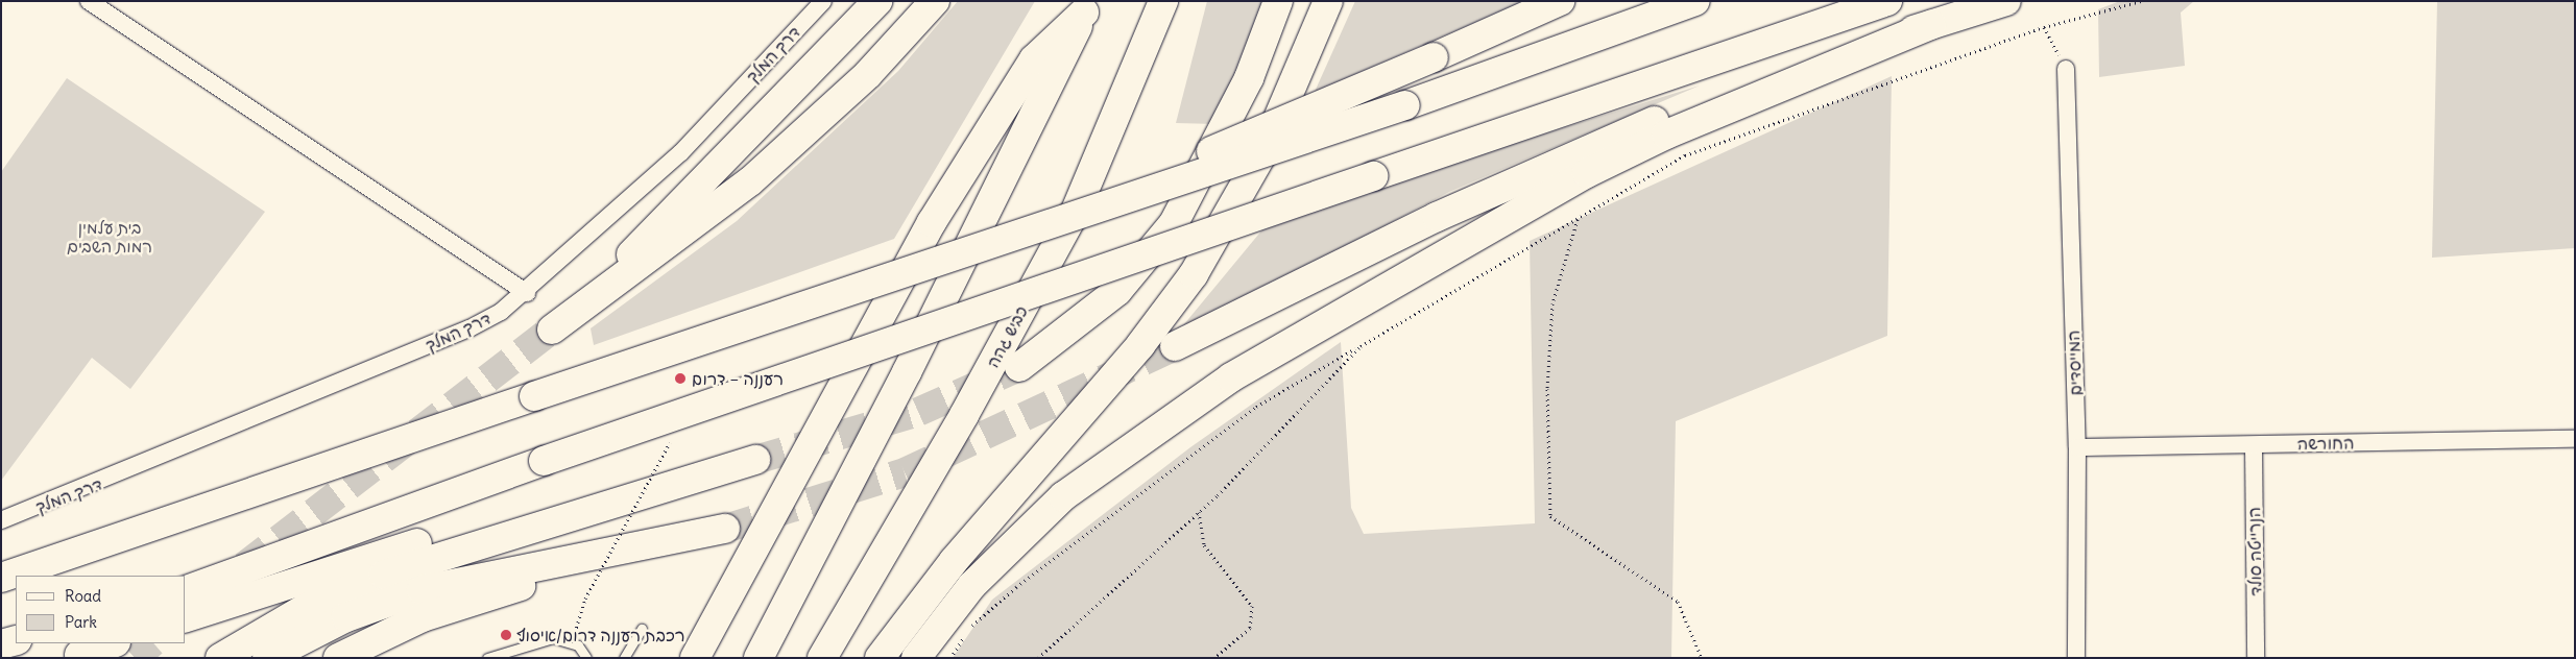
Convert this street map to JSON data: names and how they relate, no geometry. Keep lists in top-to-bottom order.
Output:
{
  "streets": {
    "highway": ["כביש גהה"],
    "street": [
      "דרך המלך",
      "המייסדים",
      "החורשה",
      "הנרייטה סולד"
    ]
  },
  "crossings": [
    ["המייסדים", "החורשה"],
    ["החורשה", "הנרייטה סולד"]
  ],
  "parks": ["בית עלמין רמות השבים"],
  "places": ["רעננה – דרום", "רכבת רעננה דרום/איסוף"],
  "legend": ["Road", "Park"]
}
